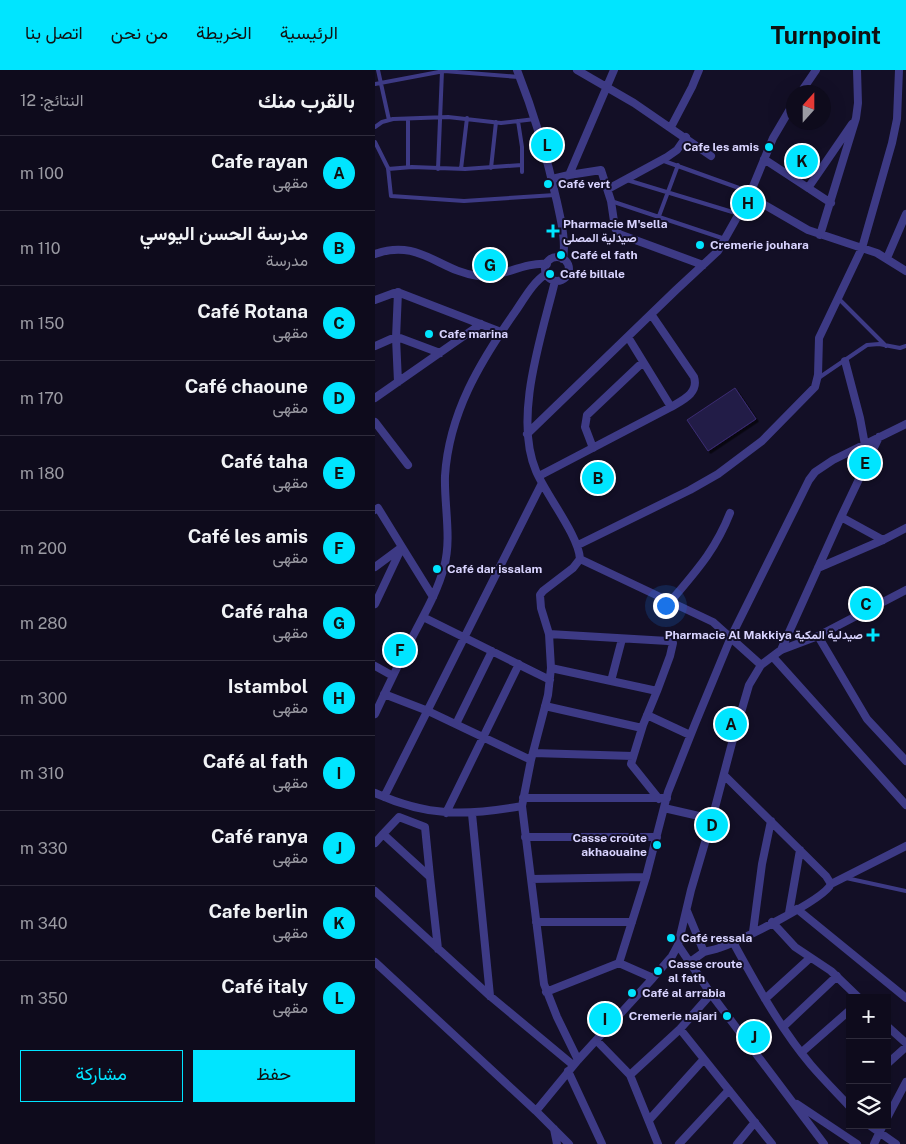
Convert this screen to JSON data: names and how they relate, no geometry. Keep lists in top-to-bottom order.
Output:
{
  "places": {
    "other": [
      "Cafe les amis",
      "Café vert",
      "Cremerie jouhara",
      "Café el fath",
      "Café billale",
      "Cafe marina",
      "Café dar issalam",
      "Casse croûte akhaouaine",
      "Café ressala",
      "Casse croute al fath",
      "Café al arrabia",
      "Cremerie najari"
    ],
    "health": ["Pharmacie M'sella صيدلية المصلى", "Pharmacie Al Makkiya صيدلية المكية"]
  },
  "north": "top",
  "page": {
    "header": "Turnpoint",
    "nav": [
      "الرئيسية",
      "الخريطة",
      "من نحن",
      "اتصل بنا"
    ],
    "heading": ["بالقرب منك", "النتائج: 12"],
    "pins": [
      "L",
      "K",
      "H",
      "G",
      "E",
      "B",
      "C",
      "F",
      "A",
      "D",
      "I",
      "J"
    ],
    "list": [
      {
        "mark": "A",
        "name": "Cafe rayan",
        "note": "مقهى",
        "value": "100 m"
      },
      {
        "mark": "B",
        "name": "مدرسة الحسن اليوسي",
        "note": "مدرسة",
        "value": "110 m"
      },
      {
        "mark": "C",
        "name": "Café Rotana",
        "note": "مقهى",
        "value": "150 m"
      },
      {
        "mark": "D",
        "name": "Café chaoune",
        "note": "مقهى",
        "value": "170 m"
      },
      {
        "mark": "E",
        "name": "Café taha",
        "note": "مقهى",
        "value": "180 m"
      },
      {
        "mark": "F",
        "name": "Café les amis",
        "note": "مقهى",
        "value": "200 m"
      },
      {
        "mark": "G",
        "name": "Café raha",
        "note": "مقهى",
        "value": "280 m"
      },
      {
        "mark": "H",
        "name": "Istambol",
        "note": "مقهى",
        "value": "300 m"
      },
      {
        "mark": "I",
        "name": "Café al fath",
        "note": "مقهى",
        "value": "310 m"
      },
      {
        "mark": "J",
        "name": "Café ranya",
        "note": "مقهى",
        "value": "330 m"
      },
      {
        "mark": "K",
        "name": "Cafe berlin",
        "note": "مقهى",
        "value": "340 m"
      },
      {
        "mark": "L",
        "name": "Café italy",
        "note": "مقهى",
        "value": "350 m"
      }
    ],
    "map_buttons": ["+", "−"],
    "buttons": ["حفظ", "مشاركة"]
  }
}
